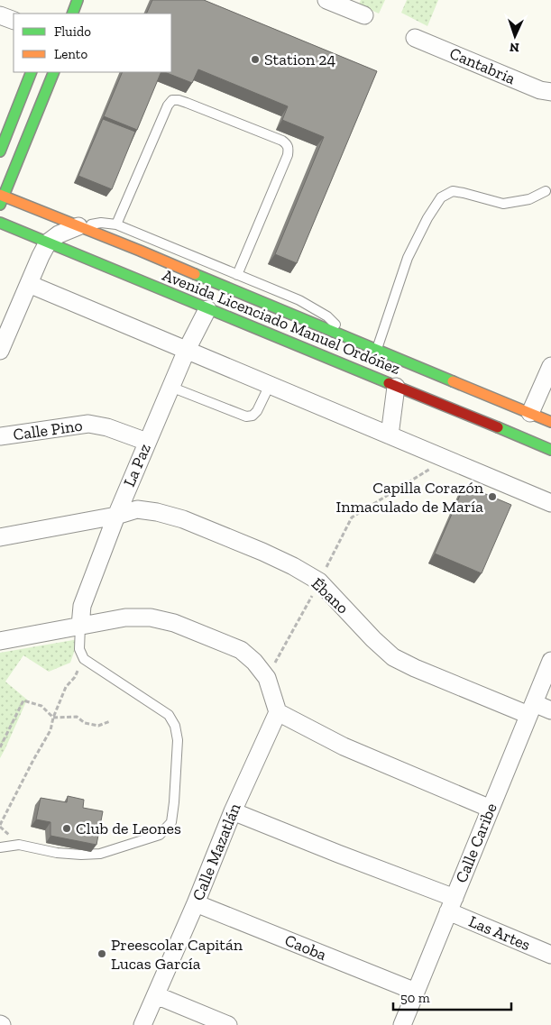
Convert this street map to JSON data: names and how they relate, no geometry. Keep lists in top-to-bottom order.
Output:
{
  "streets": {
    "main road": ["Avenida Licenciado Manuel Ordóñez"],
    "street": [
      "Cantabria",
      "Calle Pino",
      "La Paz",
      "Ébano",
      "Calle Caribe",
      "Calle Mazatlán",
      "Las Artes",
      "Caoba"
    ]
  },
  "crossings": [
    ["Avenida Licenciado Manuel Ordóñez", "La Paz"],
    ["Calle Pino", "La Paz"],
    ["La Paz", "Ébano"],
    ["Ébano", "Calle Caribe"],
    ["Calle Caribe", "Las Artes"],
    ["Calle Caribe", "Caoba"],
    ["Calle Mazatlán", "Las Artes"],
    ["Calle Mazatlán", "Caoba"]
  ],
  "places": [
    "Station 24",
    "Capilla Corazón Inmaculado de María",
    "Club de Leones",
    "Preescolar Capitán Lucas García"
  ],
  "legend": ["Fluido", "Lento"],
  "scale_bar": "50 m",
  "north": "bottom"
}
